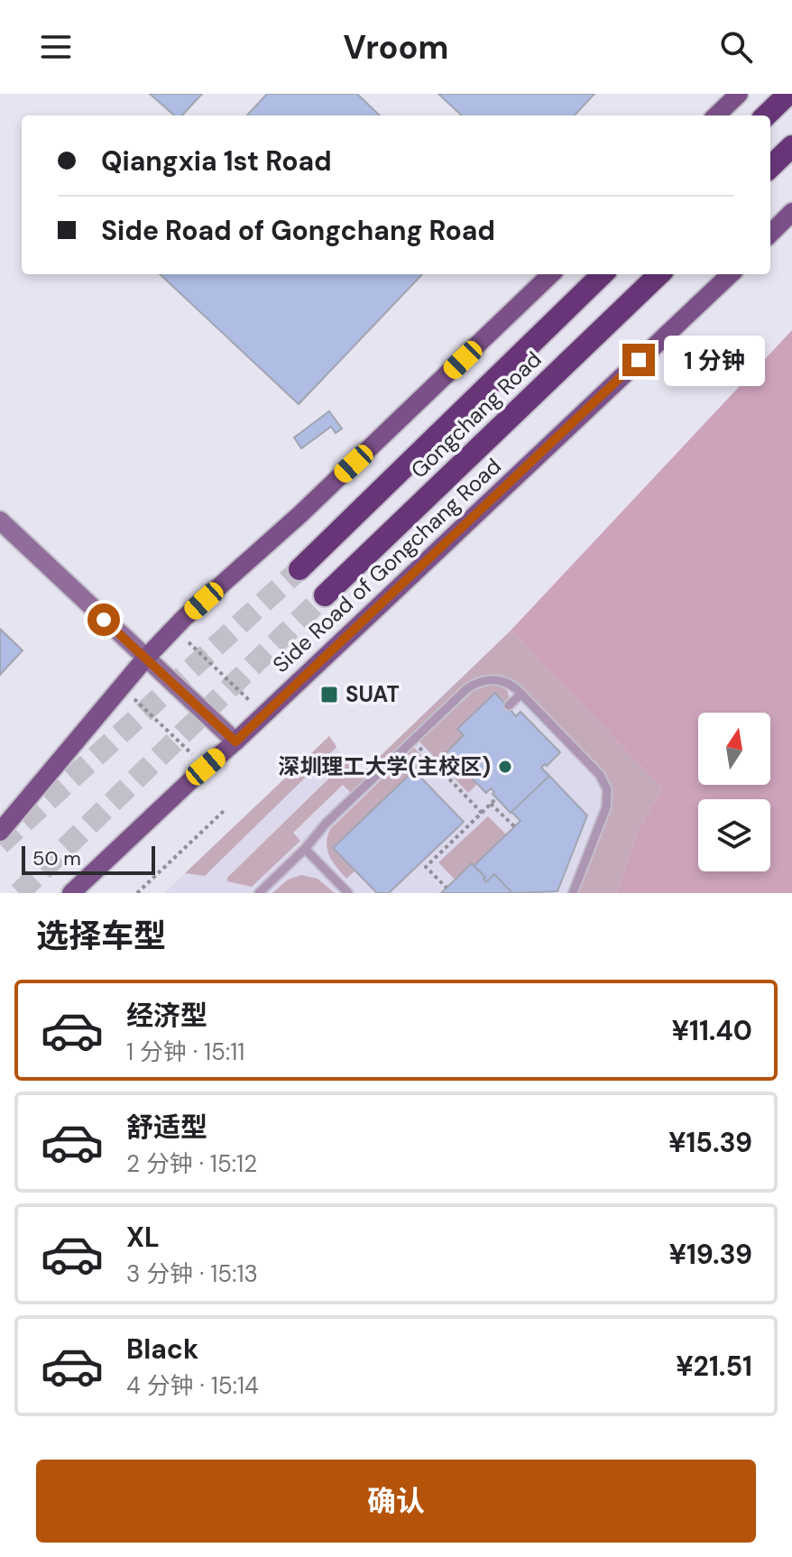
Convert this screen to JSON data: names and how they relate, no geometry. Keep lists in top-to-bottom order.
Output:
{
  "streets": {
    "highway": ["Gongchang Road"],
    "main road": ["Side Road of Gongchang Road"]
  },
  "places": {
    "transit": ["SUAT"],
    "other": ["深圳理工大学(主校区)"]
  },
  "scale_bar": "50 m",
  "north": "top",
  "page": {
    "header": "Vroom",
    "banner": ["Qiangxia 1st Road", "Side Road of Gongchang Road"],
    "bubble": "1 分钟",
    "scale": "50 m",
    "heading": "选择车型",
    "list": [
      {
        "name": "经济型",
        "note": "1 分钟 · 15:11",
        "value": "¥11.40"
      },
      {
        "name": "舒适型",
        "note": "2 分钟 · 15:12",
        "value": "¥15.39"
      },
      {
        "name": "XL",
        "note": "3 分钟 · 15:13",
        "value": "¥19.39"
      },
      {
        "name": "Black",
        "note": "4 分钟 · 15:14",
        "value": "¥21.51"
      }
    ],
    "buttons": "确认"
  }
}
